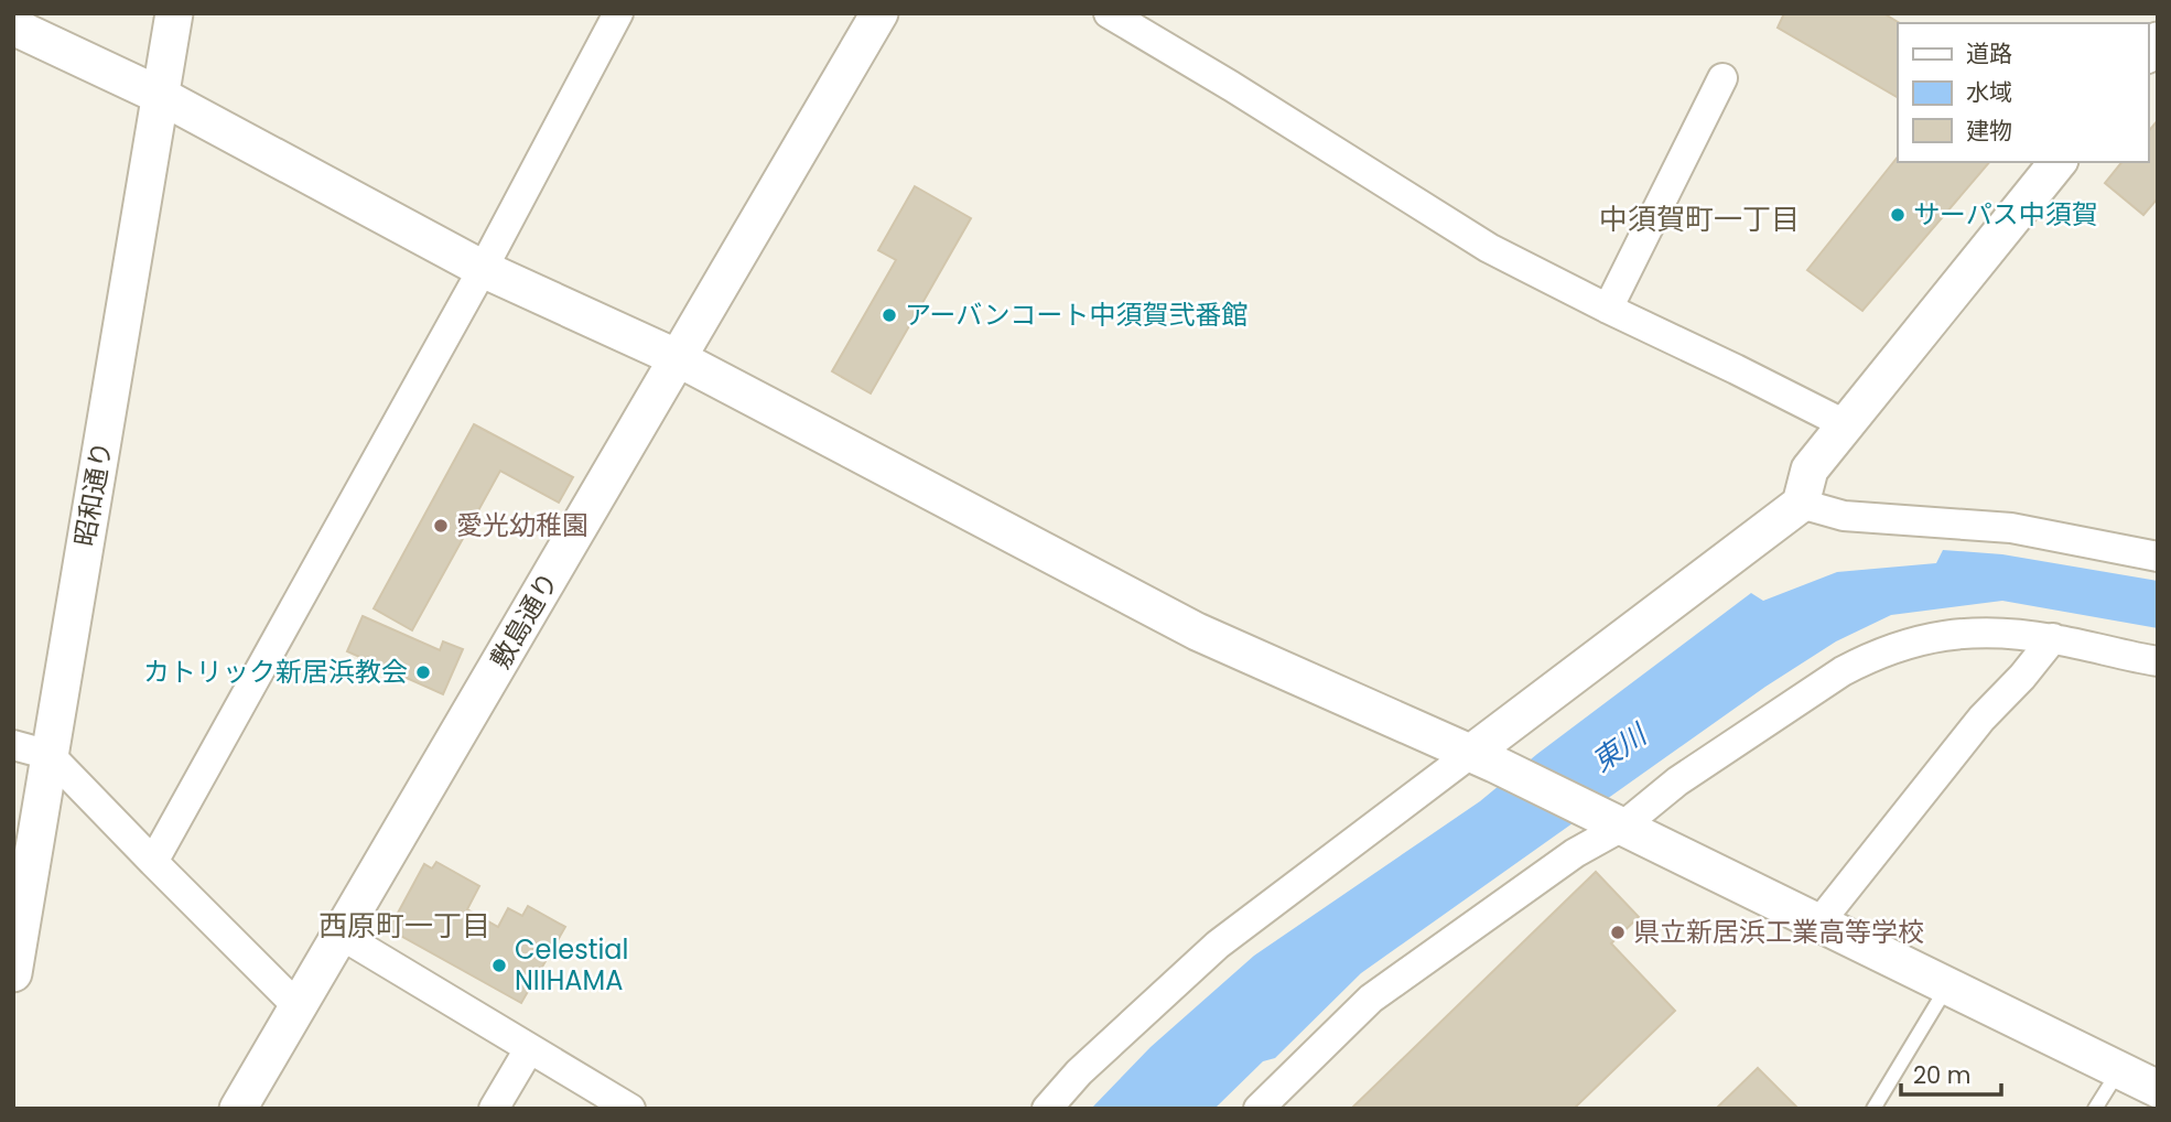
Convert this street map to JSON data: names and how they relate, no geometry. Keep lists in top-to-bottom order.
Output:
{
  "streets": {
    "street": ["昭和通り", "敷島通り"]
  },
  "districts": ["中須賀町一丁目", "西原町一丁目"],
  "water": ["東川"],
  "places": [
    "サーパス中須賀",
    "アーバンコート中須賀弐番館",
    "愛光幼稚園",
    "カトリック新居浜教会",
    "県立新居浜工業高等学校",
    "Celestial NIIHAMA"
  ],
  "legend": ["道路", "水域", "建物"],
  "scale_bar": "20 m"
}
